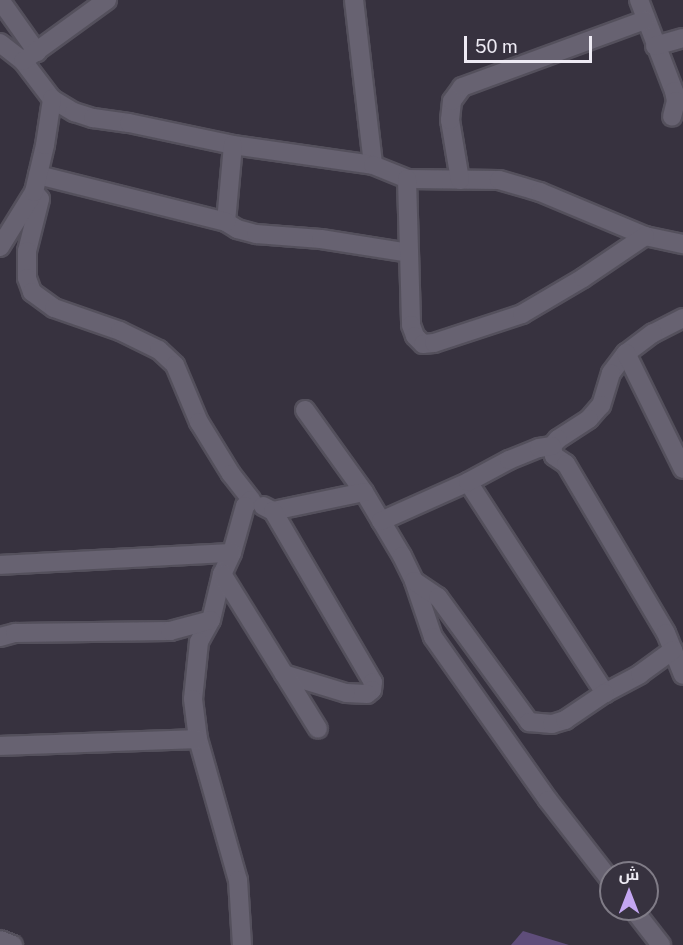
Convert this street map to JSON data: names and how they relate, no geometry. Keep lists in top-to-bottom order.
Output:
{
  "scale_bar": "50 m",
  "north": "top"
}
